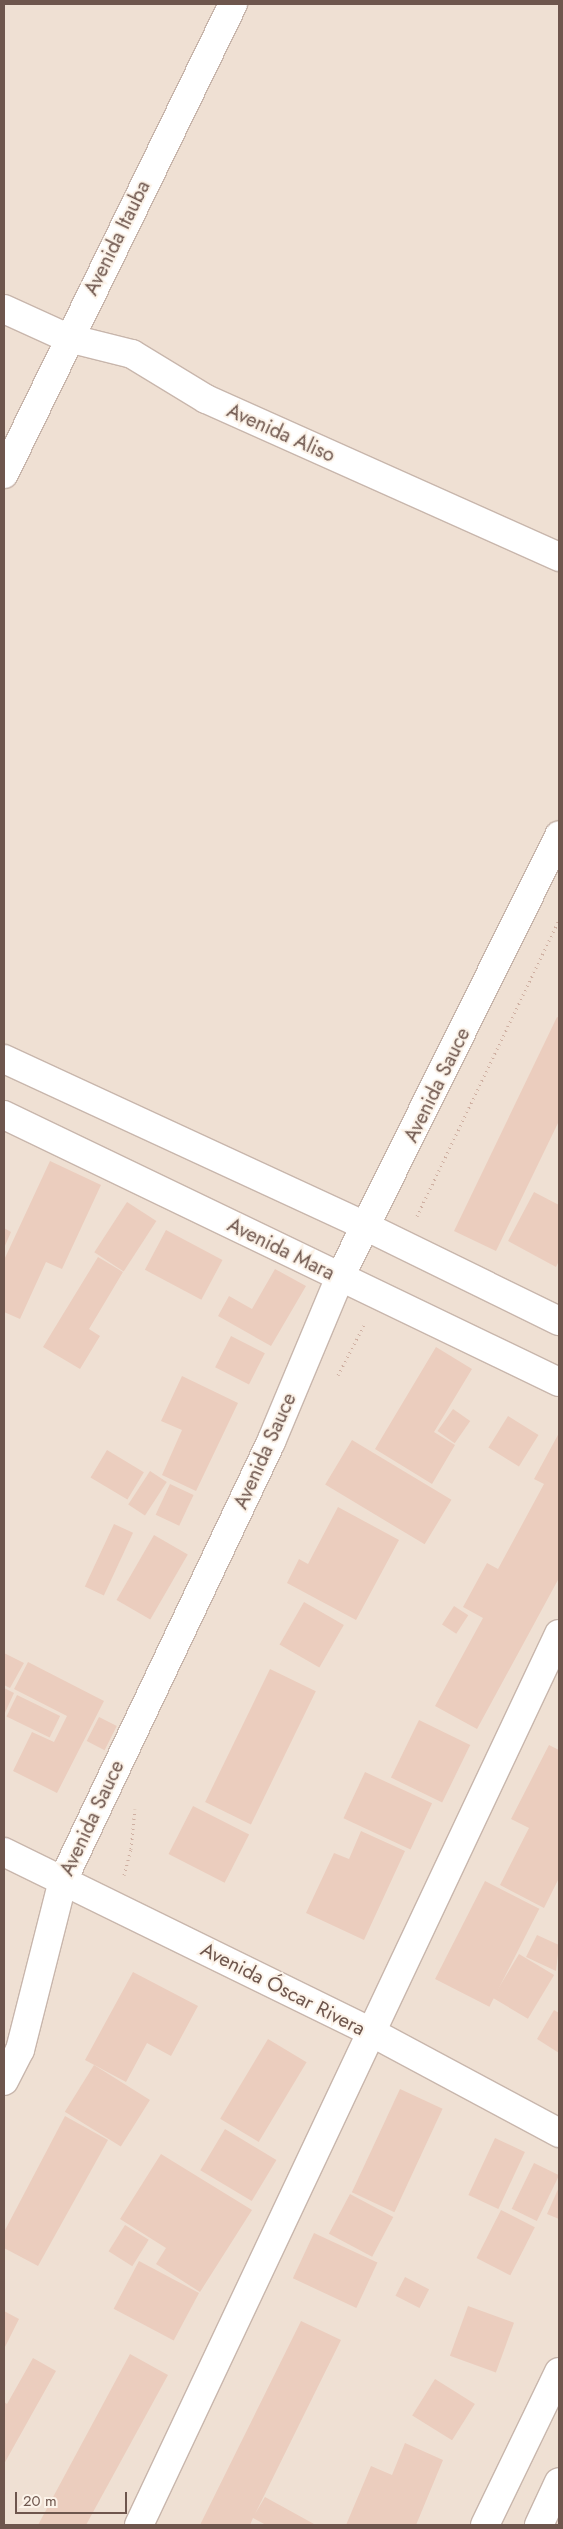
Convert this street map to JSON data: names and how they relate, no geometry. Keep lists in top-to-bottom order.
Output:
{
  "streets": {
    "street": [
      "Avenida Itauba",
      "Avenida Aliso",
      "Avenida Sauce",
      "Avenida Mara",
      "Avenida Óscar Rivera"
    ]
  },
  "crossings": [
    ["Avenida Itauba", "Avenida Aliso"],
    ["Avenida Sauce", "Avenida Mara"],
    ["Avenida Sauce", "Avenida Óscar Rivera"]
  ],
  "scale_bar": "20 m"
}
